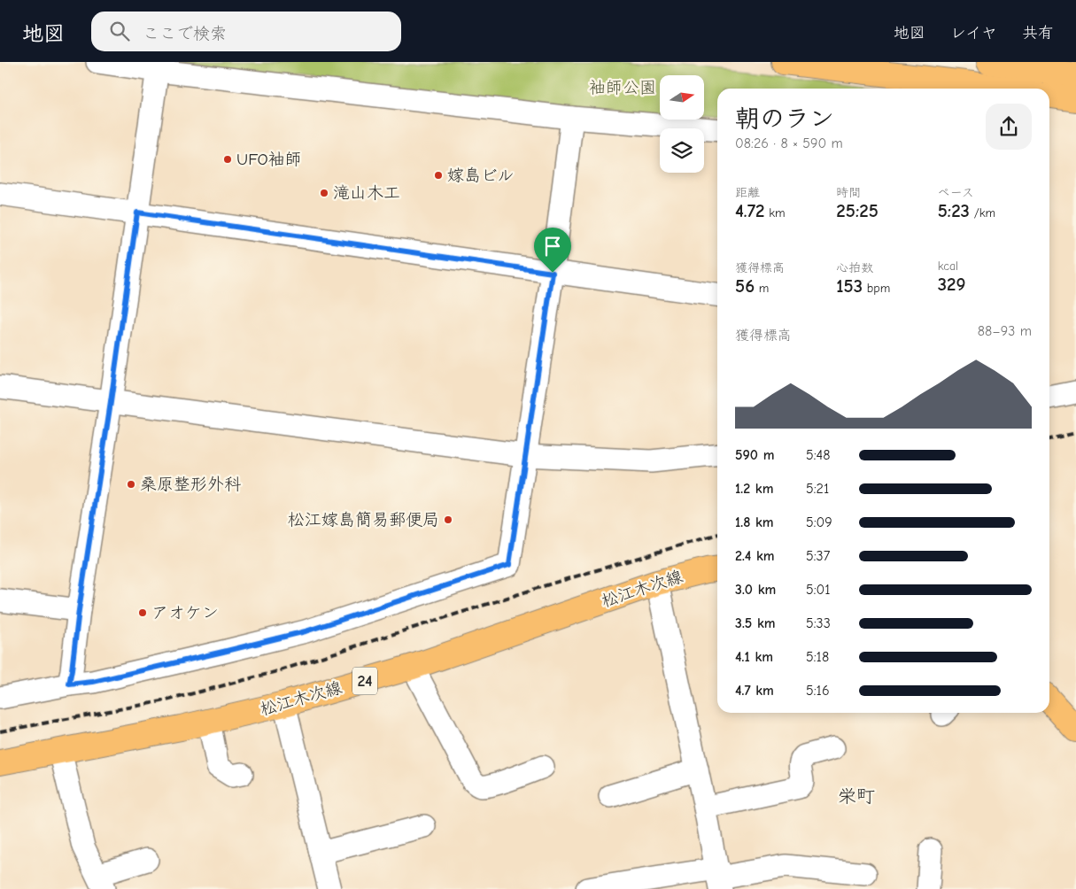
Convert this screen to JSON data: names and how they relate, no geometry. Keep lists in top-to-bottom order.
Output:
{
  "streets": {
    "main road": ["松江木次線", "24"]
  },
  "districts": ["栄町"],
  "parks": ["袖師公園"],
  "places": [
    "UFO袖師",
    "嫁島ビル",
    "滝山木工",
    "桑原整形外科",
    "松江嫁島簡易郵便局",
    "アオケン"
  ],
  "north": "right",
  "page": {
    "header": "地図",
    "search": "ここで検索",
    "nav": ["地図", "レイヤ", "共有"],
    "heading": ["朝のラン", "08:26 · 8 × 590 m"],
    "stats": [
      ["距離", "4.72 km"],
      ["時間", "25:25"],
      ["ペース", "5:23 /km"],
      ["獲得標高", "56 m"],
      ["心拍数", "153 bpm"],
      ["kcal", "329"]
    ],
    "chart": ["獲得標高", "88–93 m"],
    "list": [
      {
        "name": "590 m",
        "note": "5:48"
      },
      {
        "name": "1.2 km",
        "note": "5:21"
      },
      {
        "name": "1.8 km",
        "note": "5:09"
      },
      {
        "name": "2.4 km",
        "note": "5:37"
      },
      {
        "name": "3.0 km",
        "note": "5:01"
      },
      {
        "name": "3.5 km",
        "note": "5:33"
      },
      {
        "name": "4.1 km",
        "note": "5:18"
      },
      {
        "name": "4.7 km",
        "note": "5:16"
      }
    ]
  }
}
